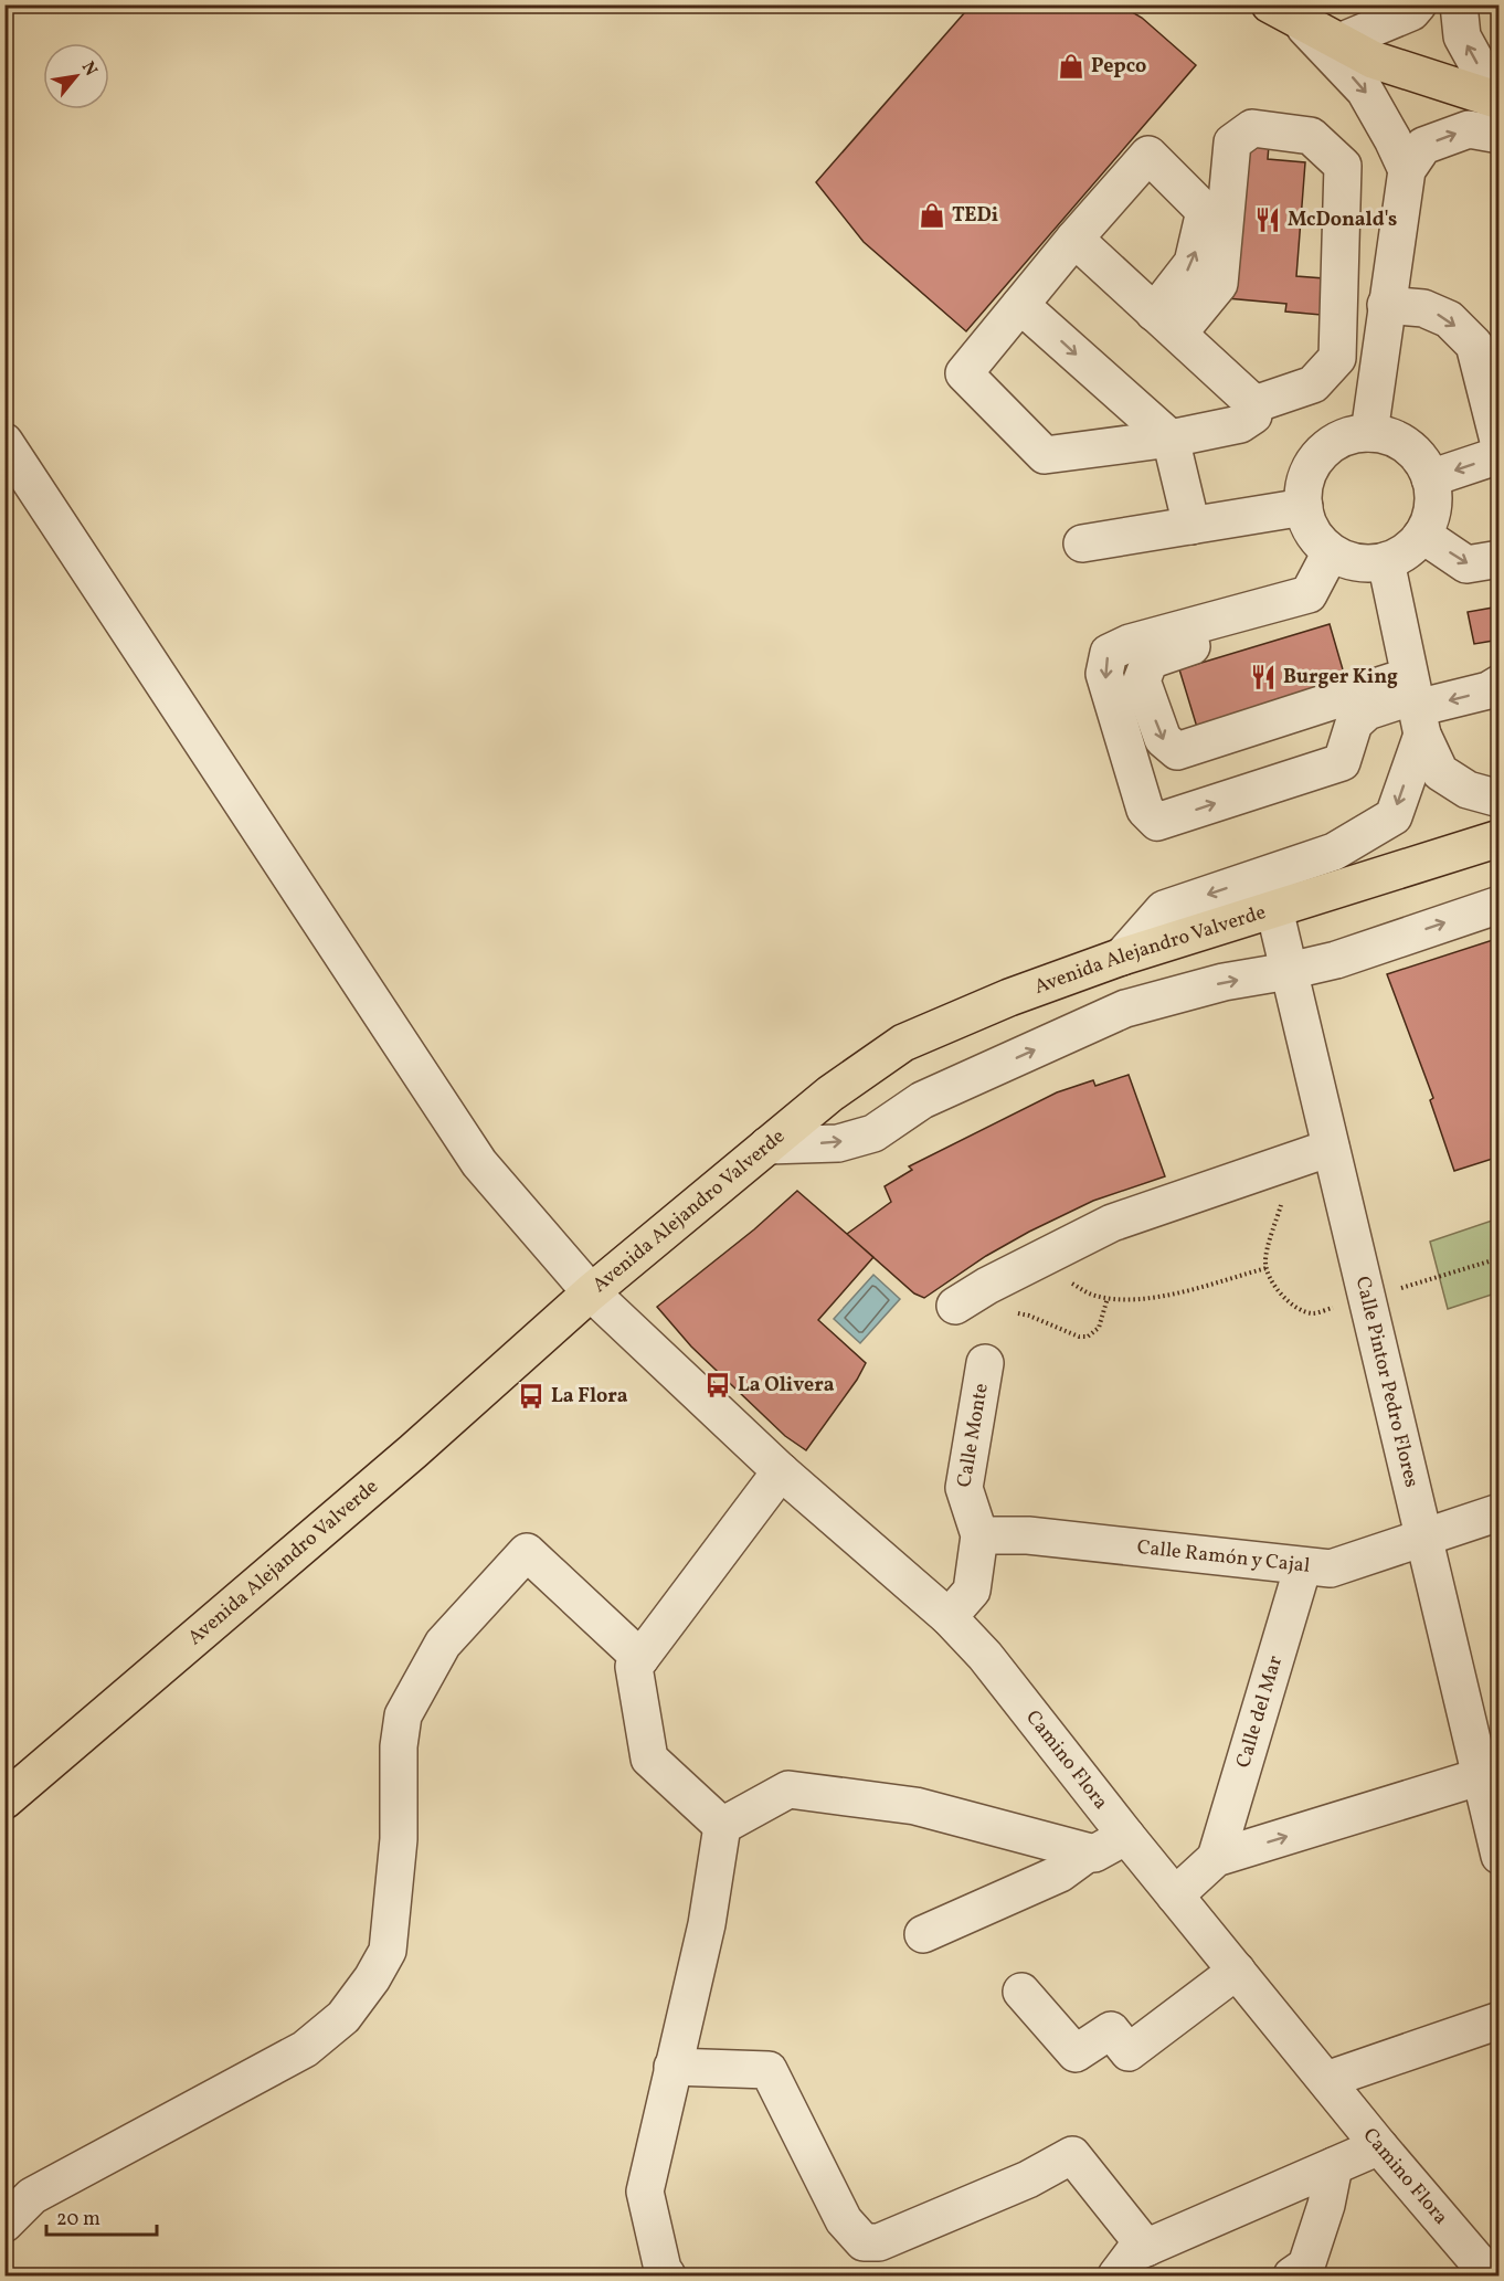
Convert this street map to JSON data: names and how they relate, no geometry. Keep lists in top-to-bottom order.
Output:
{
  "streets": {
    "main road": ["Avenida Alejandro Valverde"],
    "street": [
      "Calle Pintor Pedro Flores",
      "Calle Monte",
      "Calle Ramón y Cajal",
      "Calle del Mar",
      "Camino Flora"
    ]
  },
  "crossings": [
    ["Avenida Alejandro Valverde", "Calle Pintor Pedro Flores"],
    ["Avenida Alejandro Valverde", "Camino Flora"],
    ["Calle Pintor Pedro Flores", "Calle Ramón y Cajal"],
    ["Calle Monte", "Calle Ramón y Cajal"],
    ["Calle Monte", "Camino Flora"],
    ["Calle Ramón y Cajal", "Calle del Mar"]
  ],
  "places": {
    "shop": ["Pepco", "TEDi"],
    "restaurant": ["McDonald's", "Burger King"],
    "bus stop": ["La Olivera", "La Flora"]
  },
  "scale_bar": "20 m",
  "north": "top right"
}
